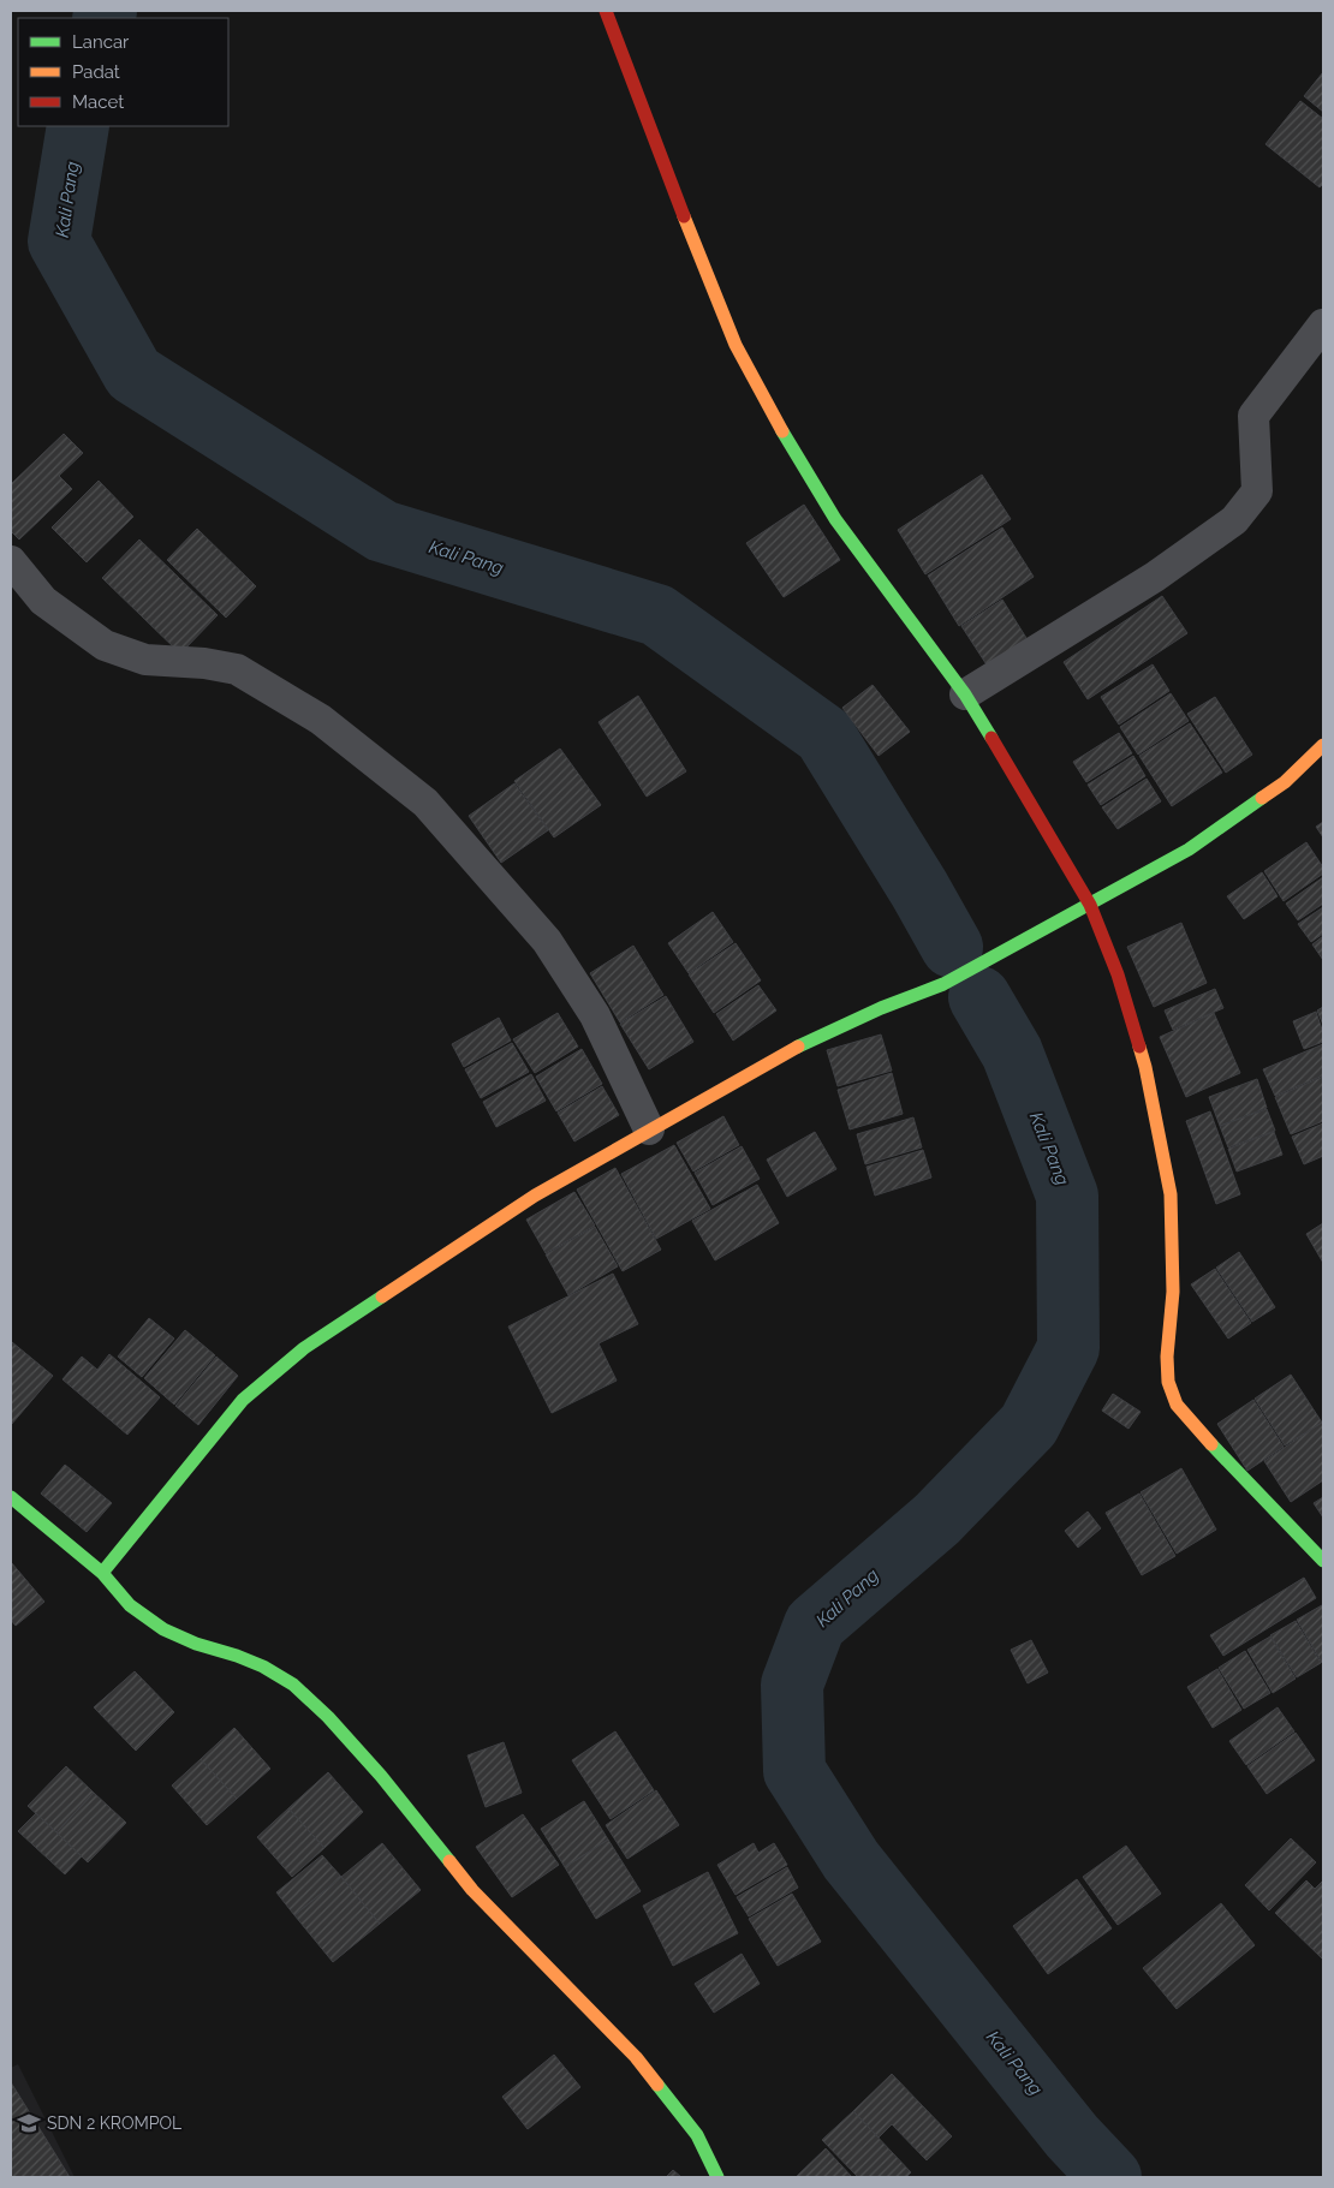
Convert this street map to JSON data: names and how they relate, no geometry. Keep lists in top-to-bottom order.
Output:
{
  "water": ["Kali Pang"],
  "places": {
    "school or university": ["SDN 2 KROMPOL"]
  },
  "legend": ["Lancar", "Padat", "Macet"]
}
